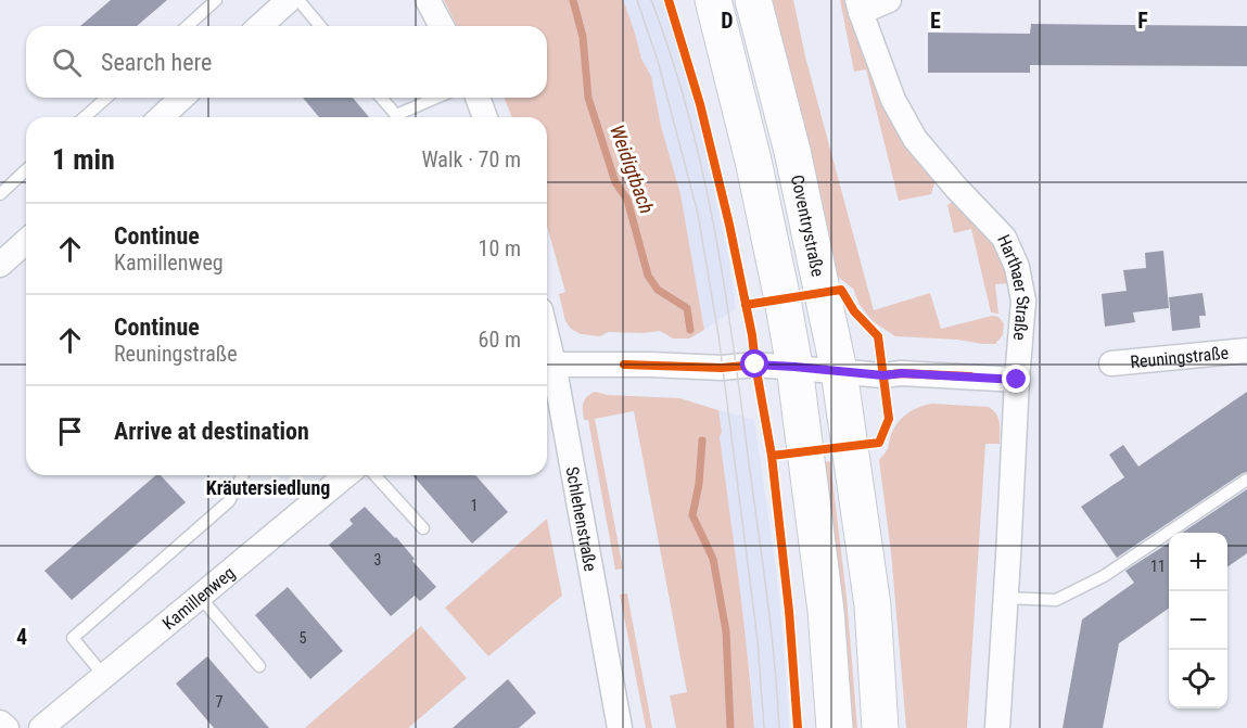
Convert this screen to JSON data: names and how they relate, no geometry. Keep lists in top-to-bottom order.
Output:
{
  "streets": {
    "main road": ["Coventrystraße"],
    "street": [
      "Harthaer Straße",
      "Reuningstraße",
      "Schlehenstraße",
      "Kamillenweg"
    ]
  },
  "districts": ["Kräutersiedlung"],
  "water": ["Weidigtbach"],
  "house_numbers": [
    "1",
    "3",
    "11",
    "5",
    "7"
  ],
  "page": {
    "search": "Search here",
    "heading": ["1 min", "Walk · 70 m"],
    "list": [
      ["Continue", "Kamillenweg", "10 m"],
      ["Continue", "Reuningstraße", "60 m"],
      "Arrive at destination"
    ],
    "map_buttons": ["+", "−"]
  },
  "grid": {
    "columns": ["D", "E", "F"],
    "rows": ["4"]
  }
}
